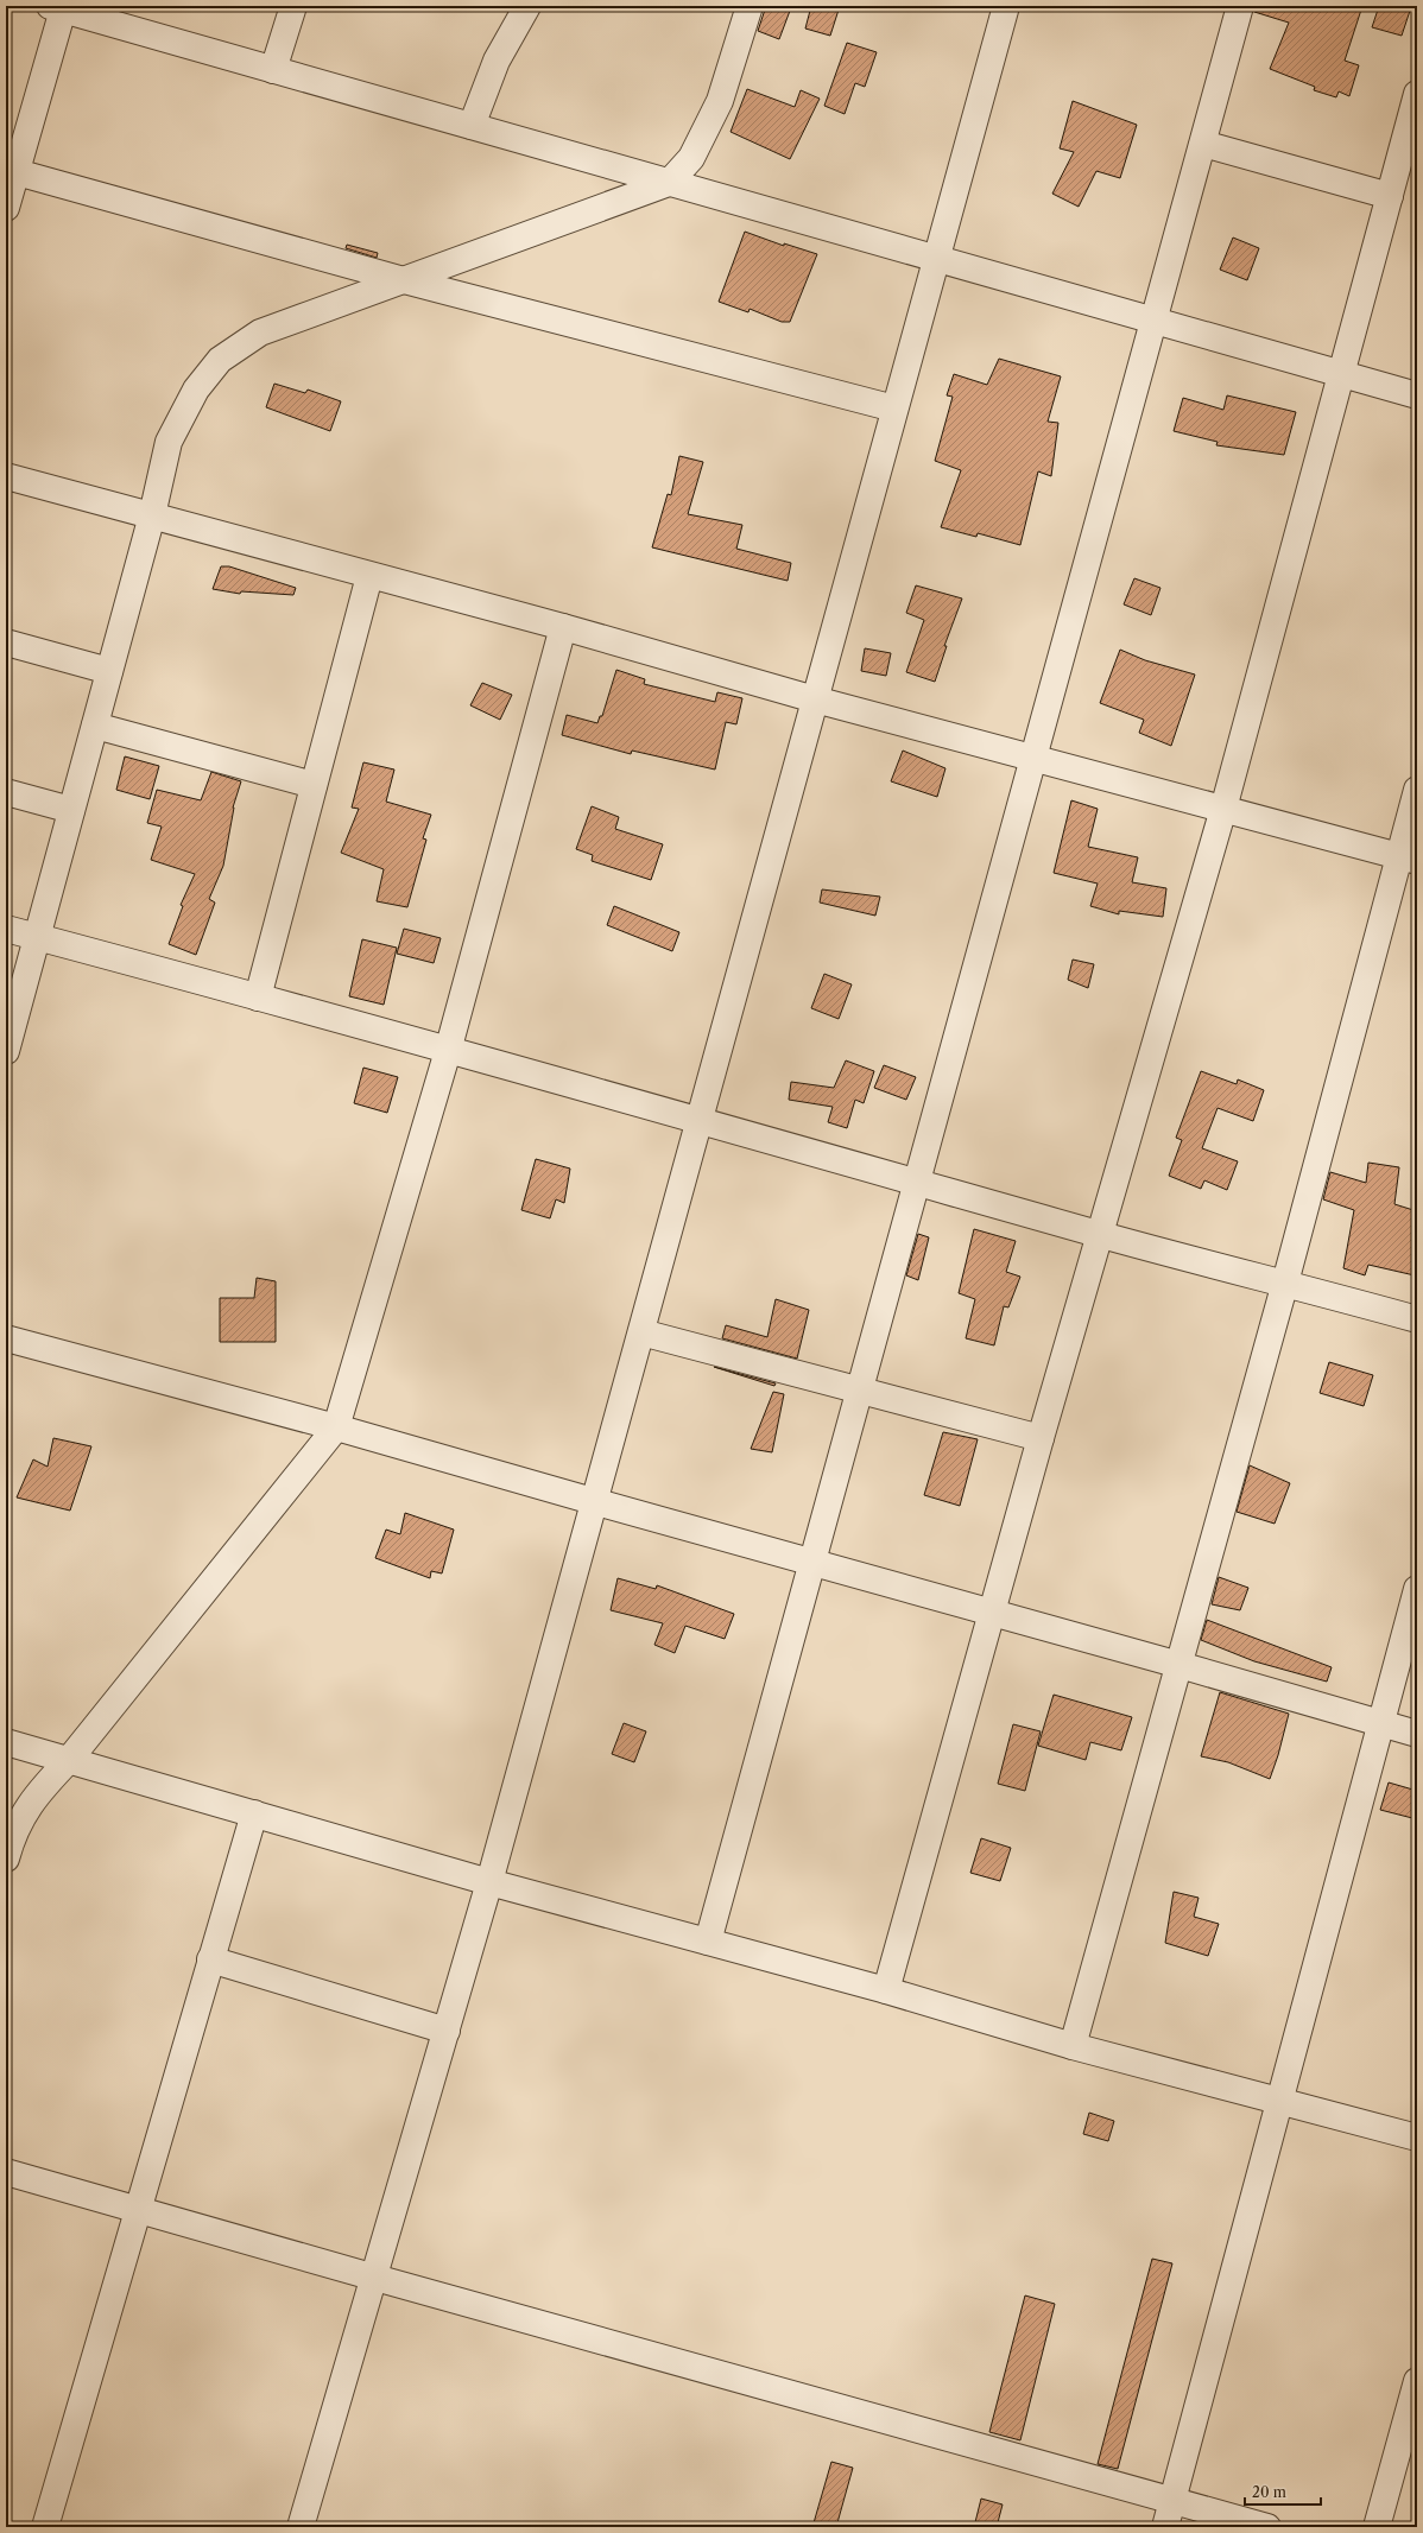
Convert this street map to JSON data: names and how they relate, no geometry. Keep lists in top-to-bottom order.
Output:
{
  "scale_bar": "20 m"
}
